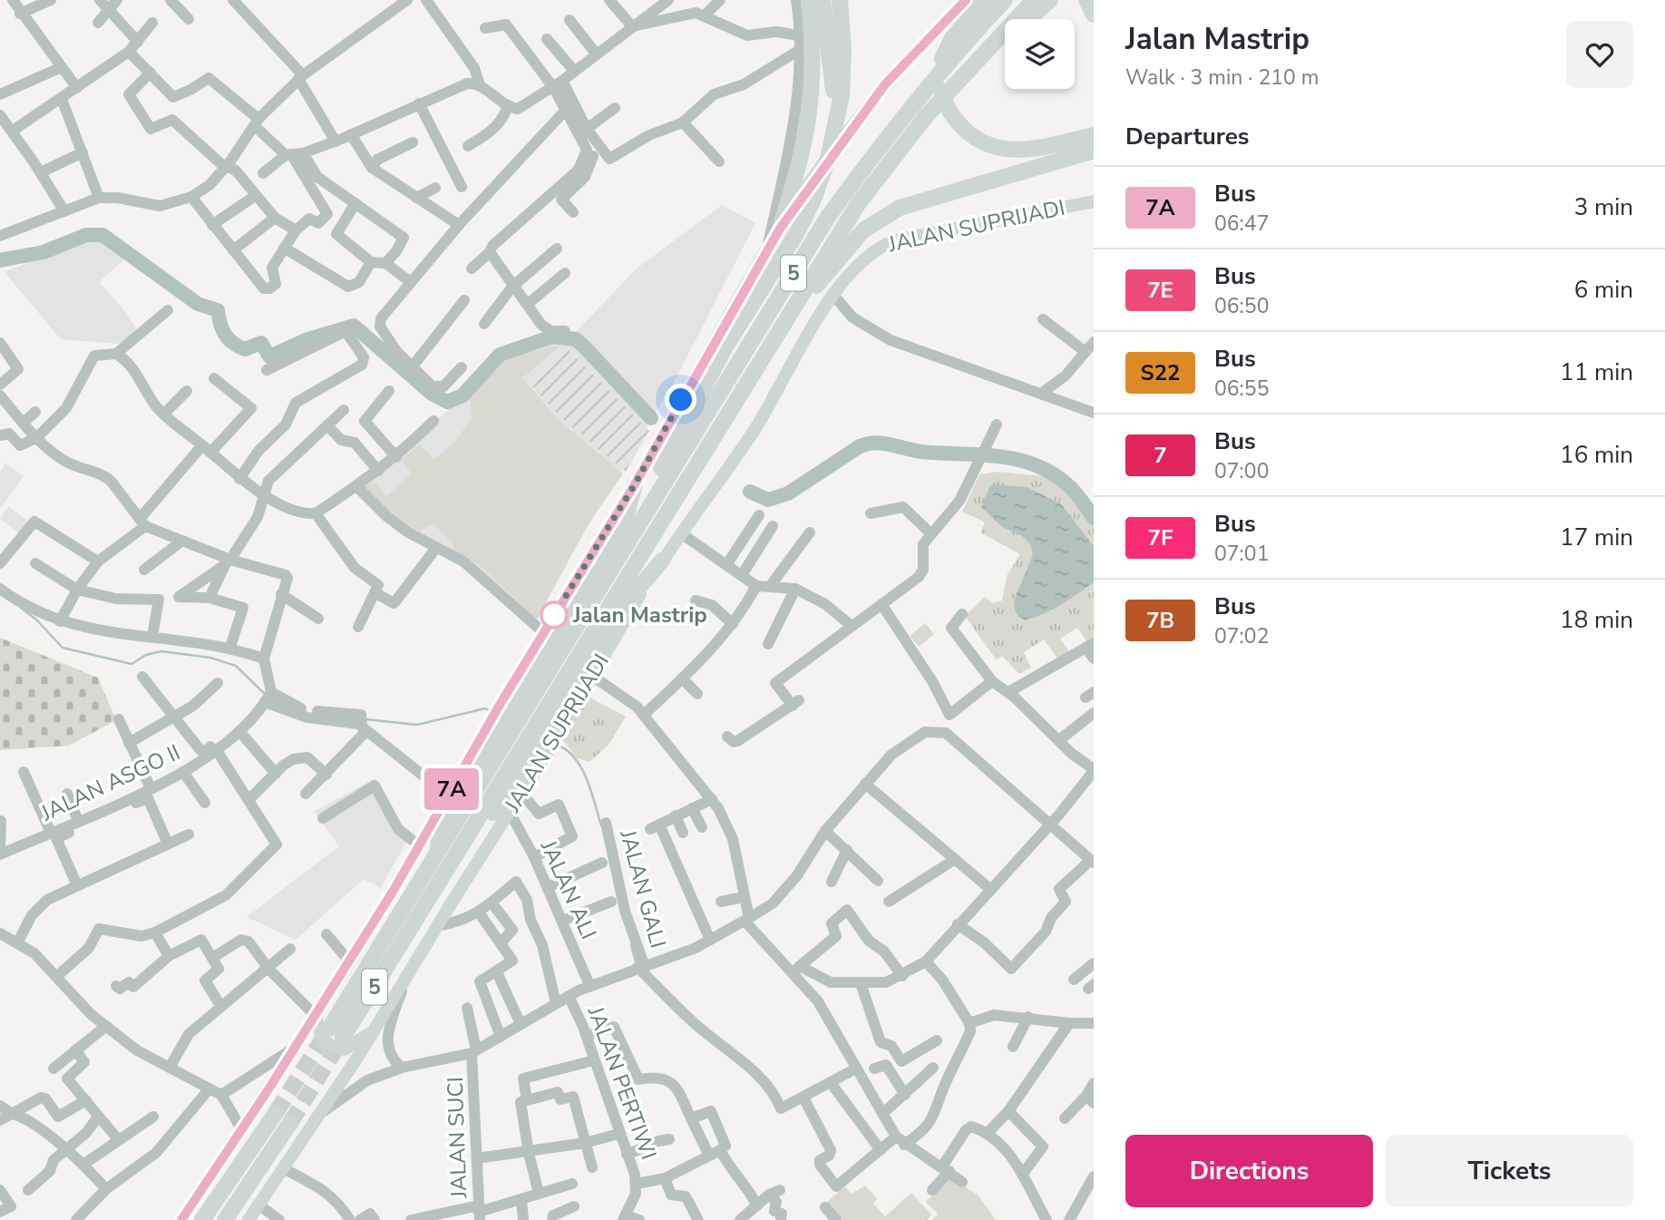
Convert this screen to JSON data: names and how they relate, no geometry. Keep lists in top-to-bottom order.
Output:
{
  "streets": {
    "highway": ["5"],
    "main road": ["JALAN SUPRIJADI"],
    "street": [
      "JALAN ASGO II",
      "JALAN GALI",
      "JALAN ALI",
      "JALAN PERTIWI",
      "JALAN SUCI"
    ]
  },
  "crossings": [
    ["JALAN SUPRIJADI", "5"],
    ["JALAN SUPRIJADI", "JALAN ALI"]
  ],
  "places": ["Jalan Mastrip"],
  "lines": ["bus line 7A"],
  "page": {
    "on_map": "7A",
    "heading": [
      ["Jalan Mastrip", "Walk · 3 min · 210 m"],
      "Departures"
    ],
    "list": [
      {
        "mark": "7A",
        "name": "Bus",
        "note": "06:47",
        "value": "3 min"
      },
      {
        "mark": "7E",
        "name": "Bus",
        "note": "06:50",
        "value": "6 min"
      },
      {
        "mark": "S22",
        "name": "Bus",
        "note": "06:55",
        "value": "11 min"
      },
      {
        "mark": "7",
        "name": "Bus",
        "note": "07:00",
        "value": "16 min"
      },
      {
        "mark": "7F",
        "name": "Bus",
        "note": "07:01",
        "value": "17 min"
      },
      {
        "mark": "7B",
        "name": "Bus",
        "note": "07:02",
        "value": "18 min"
      }
    ],
    "buttons": ["Directions", "Tickets"]
  }
}
